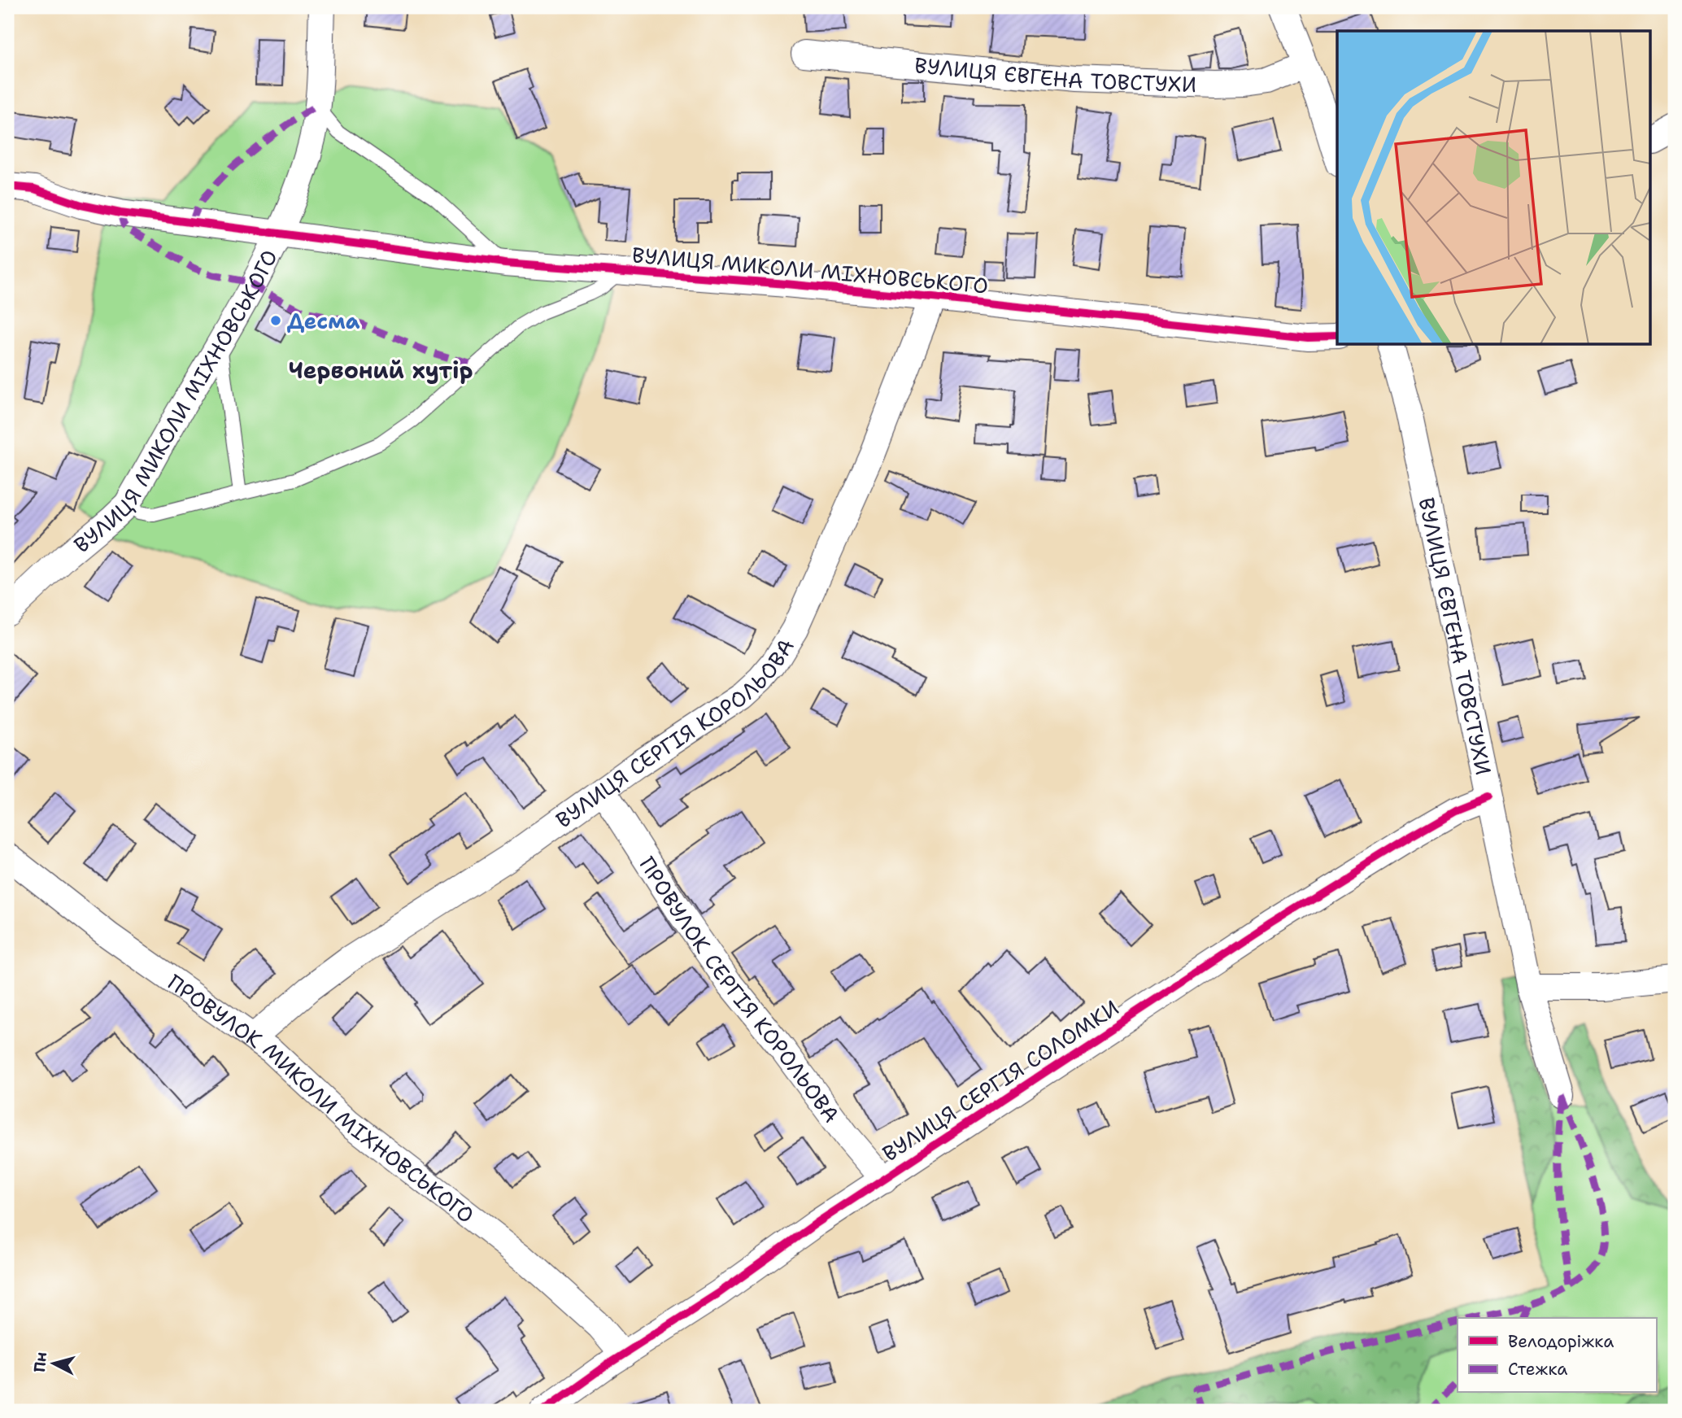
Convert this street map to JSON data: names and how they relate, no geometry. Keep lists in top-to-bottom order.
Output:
{
  "streets": {
    "street": [
      "ВУЛИЦЯ ЄВГЕНА ТОВСТУХИ",
      "ВУЛИЦЯ МИКОЛИ МІХНОВСЬКОГО",
      "ВУЛИЦЯ СЕРГІЯ КОРОЛЬОВА",
      "ПРОВУЛОК СЕРГІЯ КОРОЛЬОВА",
      "ВУЛИЦЯ СЕРГІЯ СОЛОМКИ",
      "ПРОВУЛОК МИКОЛИ МІХНОВСЬКОГО"
    ]
  },
  "crossings": [
    ["ВУЛИЦЯ ЄВГЕНА ТОВСТУХИ", "ВУЛИЦЯ СЕРГІЯ СОЛОМКИ"],
    ["ВУЛИЦЯ МИКОЛИ МІХНОВСЬКОГО", "ВУЛИЦЯ СЕРГІЯ КОРОЛЬОВА"],
    ["ВУЛИЦЯ СЕРГІЯ КОРОЛЬОВА", "ПРОВУЛОК СЕРГІЯ КОРОЛЬОВА"],
    ["ВУЛИЦЯ СЕРГІЯ КОРОЛЬОВА", "ПРОВУЛОК МИКОЛИ МІХНОВСЬКОГО"],
    ["ПРОВУЛОК СЕРГІЯ КОРОЛЬОВА", "ВУЛИЦЯ СЕРГІЯ СОЛОМКИ"],
    ["ВУЛИЦЯ СЕРГІЯ СОЛОМКИ", "ПРОВУЛОК МИКОЛИ МІХНОВСЬКОГО"]
  ],
  "districts": ["Червоний хутір"],
  "places": ["Десма"],
  "legend": ["Велодоріжка", "Стежка"],
  "north": "left"
}
